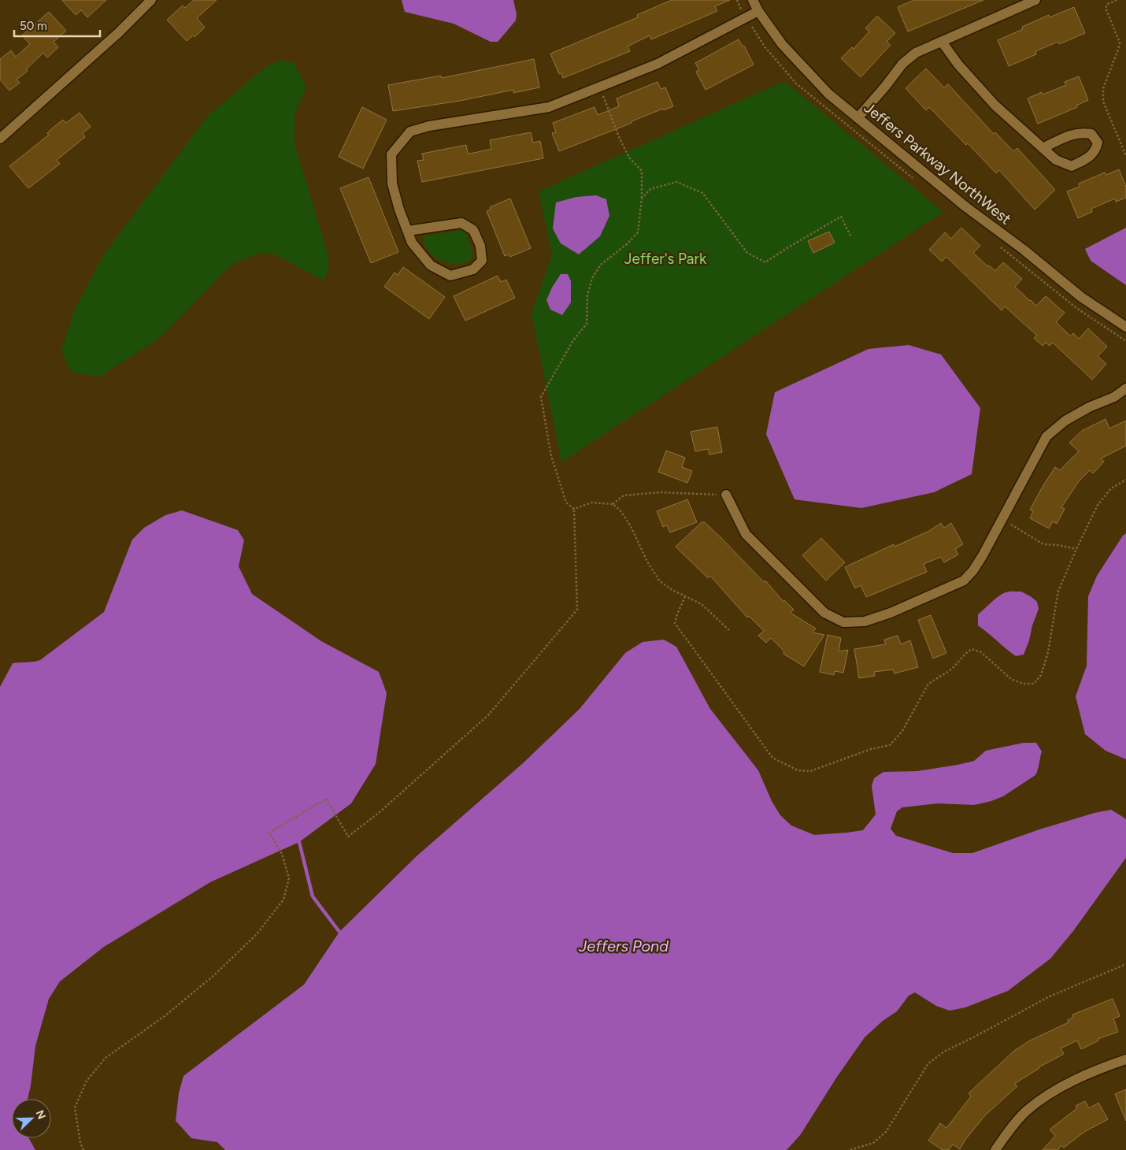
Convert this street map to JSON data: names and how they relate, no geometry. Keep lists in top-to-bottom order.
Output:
{
  "streets": {
    "street": ["Jeffers Parkway NorthWest"]
  },
  "water": ["Jeffers Pond"],
  "parks": ["Jeffer's Park"],
  "scale_bar": "50 m",
  "north": "top right"
}
